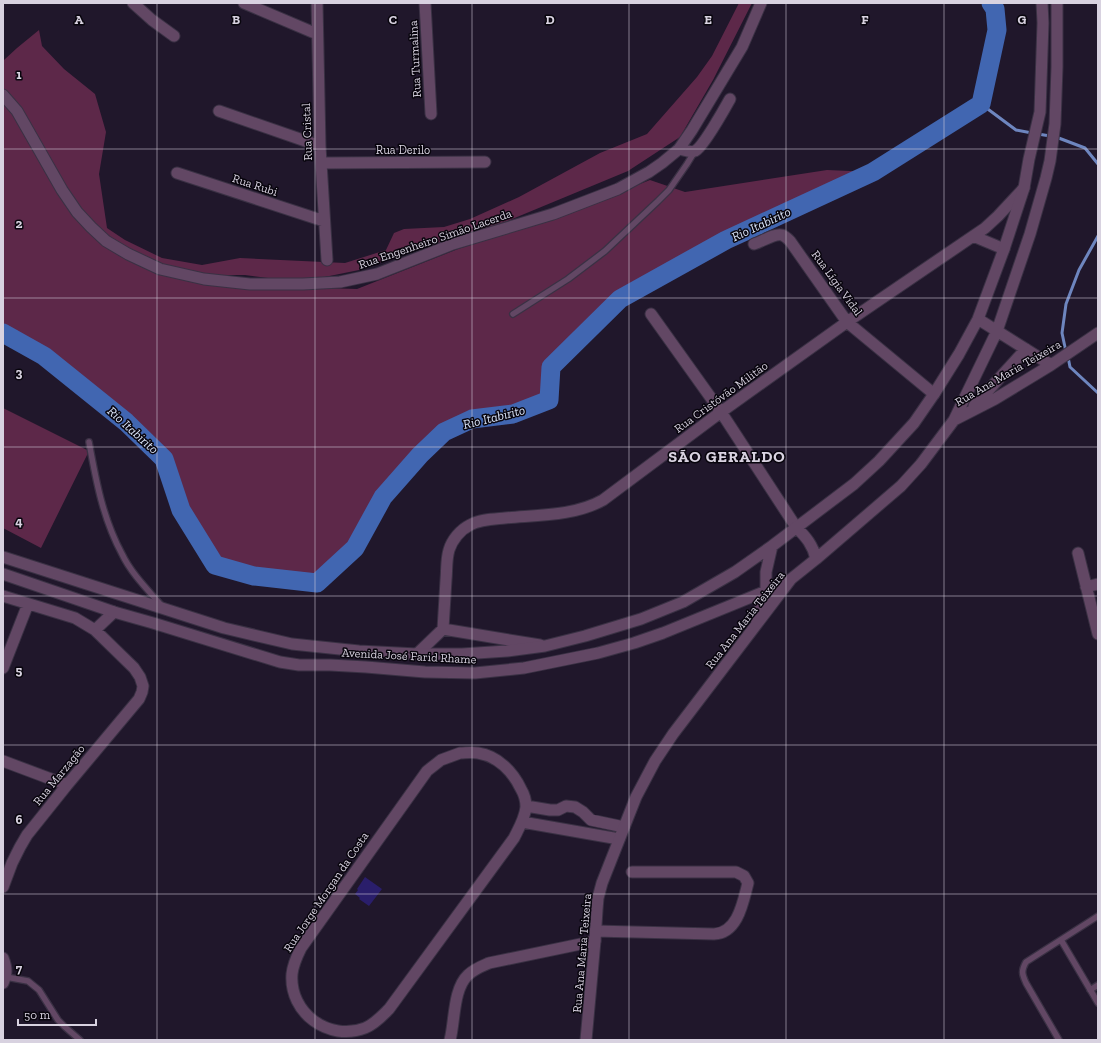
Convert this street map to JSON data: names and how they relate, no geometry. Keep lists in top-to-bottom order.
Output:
{
  "streets": {
    "street": [
      "Rua Turmalina",
      "Rua Cristal",
      "Rua Derilo",
      "Rua Rubi",
      "Rua Engenheiro Simão Lacerda",
      "Rua Lígia Vidal",
      "Rua Ana Maria Teixeira",
      "Rua Cristóvão Militão",
      "Avenida José Farid Rhame",
      "Rua Marzagão",
      "Rua Jorge Morgan da Costa"
    ]
  },
  "crossings": [
    ["Rua Cristal", "Rua Derilo"],
    ["Rua Cristal", "Rua Rubi"],
    ["Rua Lígia Vidal", "Rua Cristóvão Militão"],
    ["Rua Ana Maria Teixeira", "Avenida José Farid Rhame"]
  ],
  "districts": ["SÃO GERALDO"],
  "water": ["Rio Itabirito"],
  "scale_bar": "50 m",
  "grid": {
    "columns": [
      "A",
      "B",
      "C",
      "D",
      "E",
      "F",
      "G"
    ],
    "rows": [
      "1",
      "2",
      "3",
      "4",
      "5",
      "6",
      "7"
    ]
  }
}
